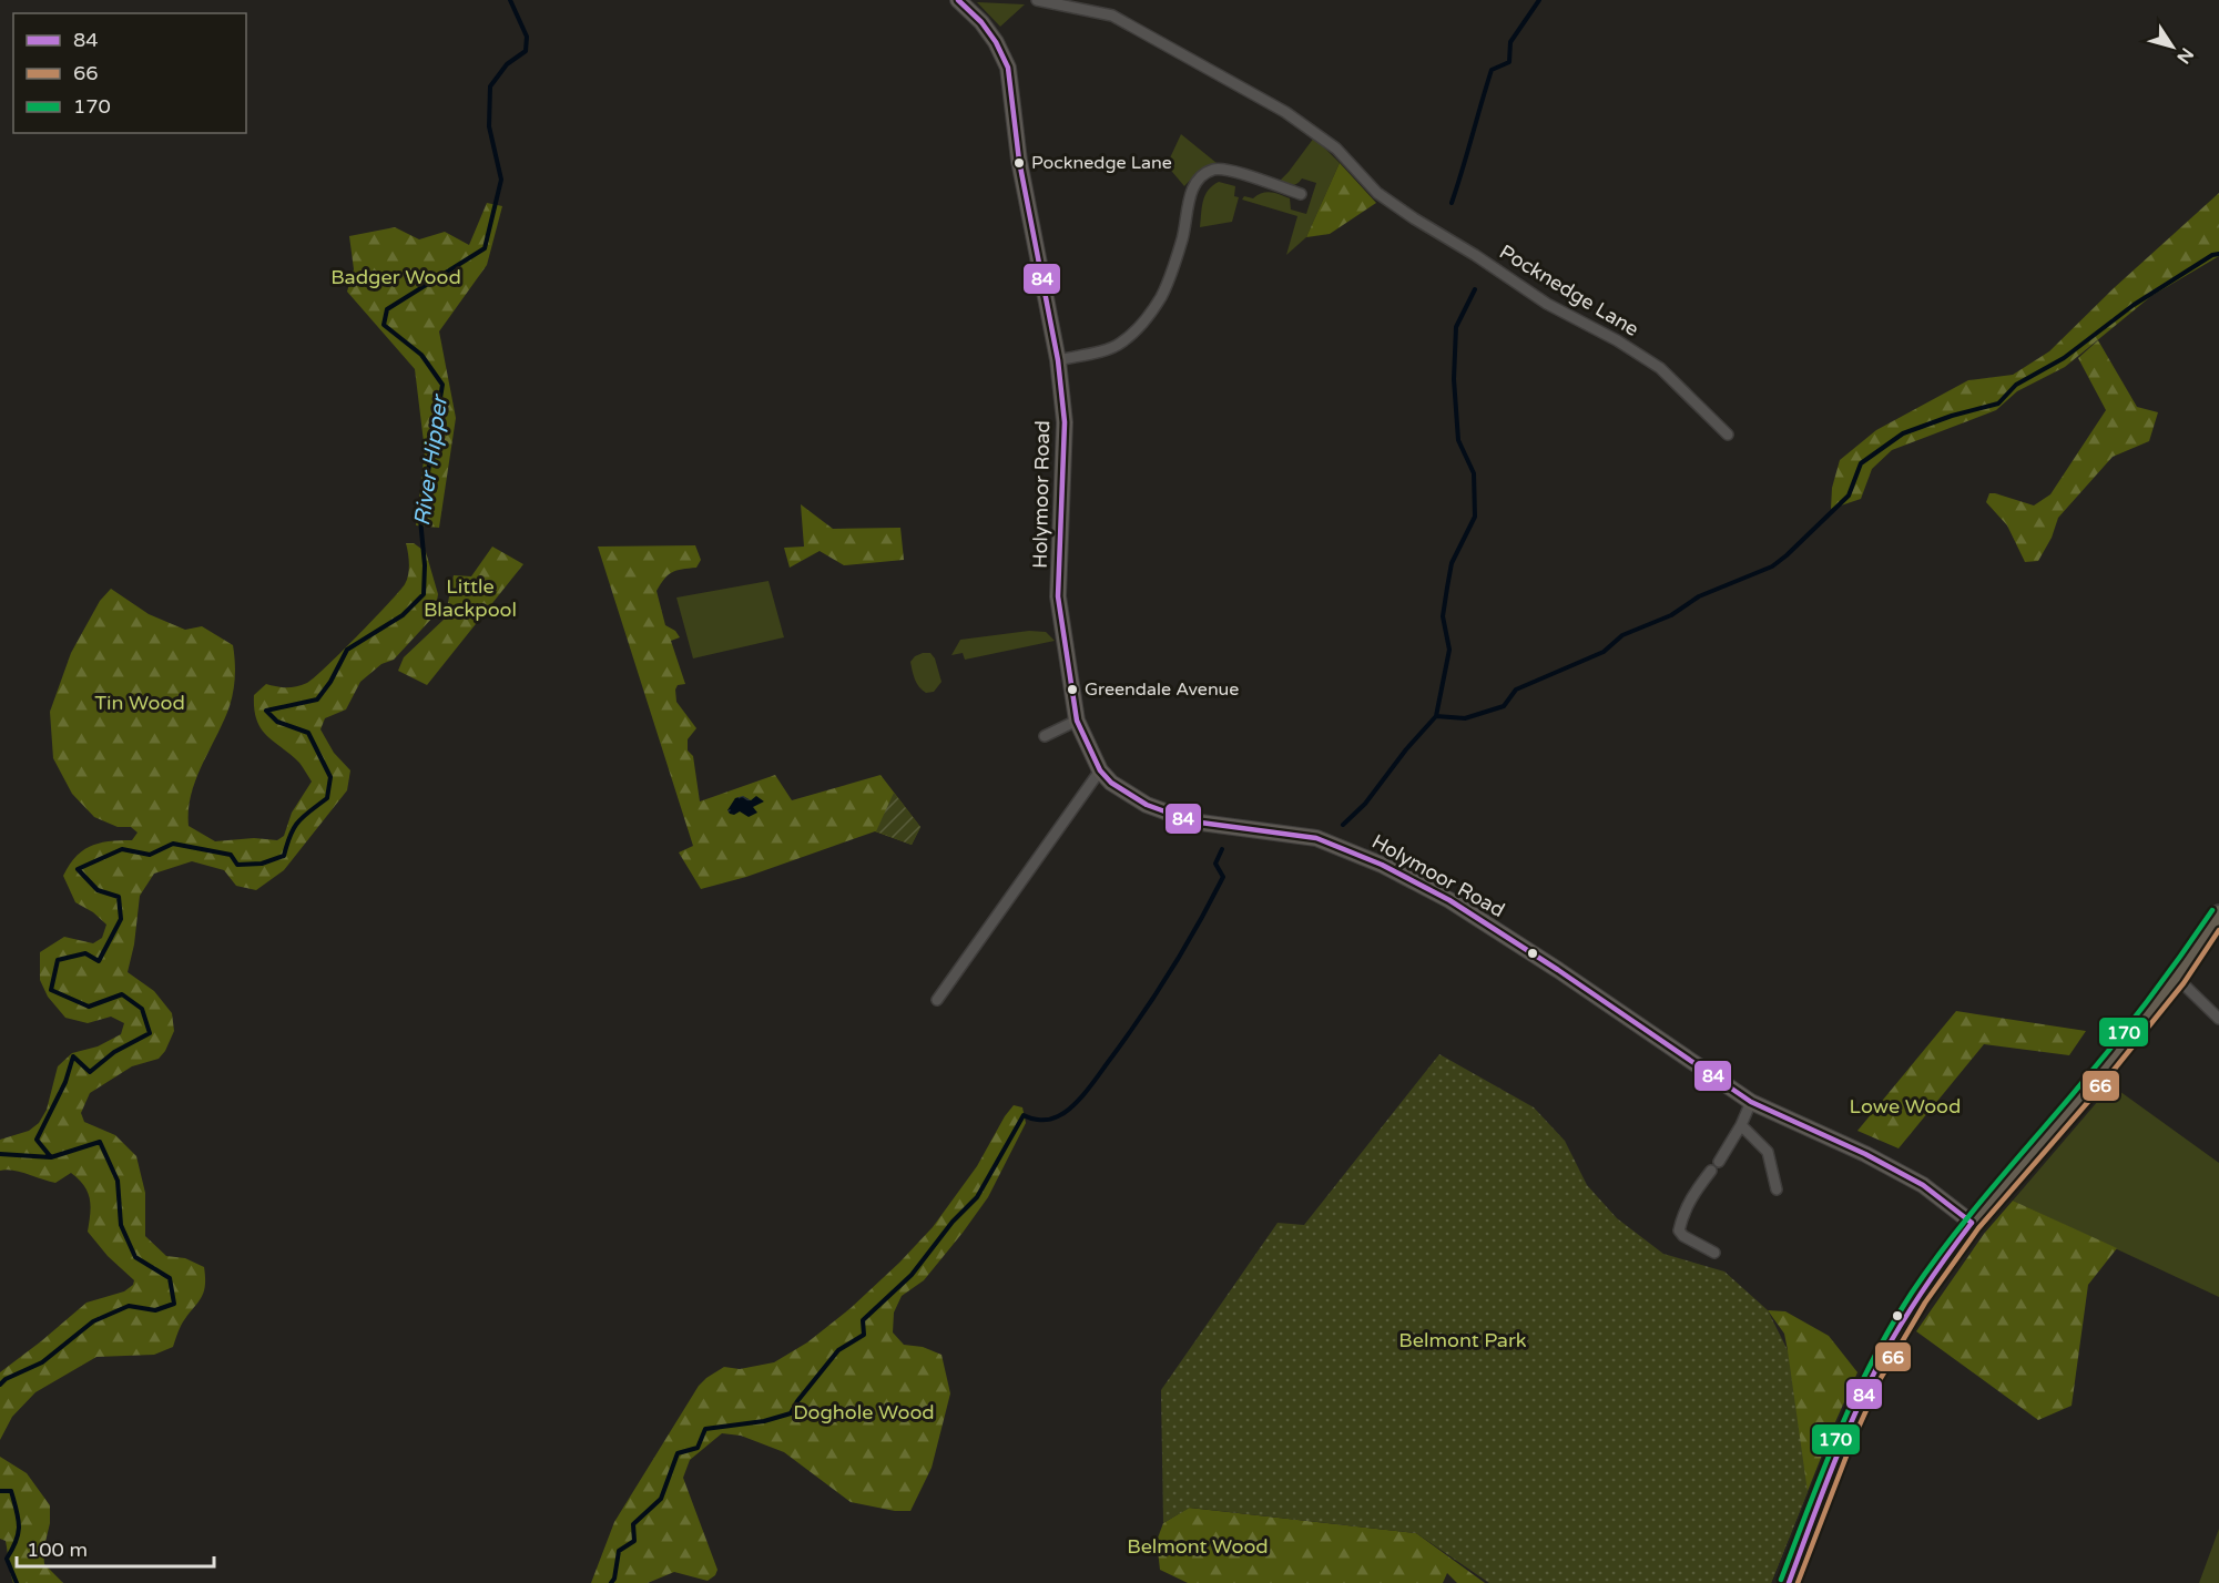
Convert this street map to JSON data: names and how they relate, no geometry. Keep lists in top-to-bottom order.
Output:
{
  "streets": {
    "street": ["Pocknedge Lane", "Holymoor Road"]
  },
  "water": ["River Hipper"],
  "parks": [
    "Badger Wood",
    "Little Blackpool",
    "Tin Wood",
    "Lowe Wood",
    "Belmont Park",
    "Doghole Wood",
    "Belmont Wood"
  ],
  "places": ["Pocknedge Lane", "Greendale Avenue"],
  "lines": ["transit line 84", "transit line 170", "transit line 66"],
  "legend": ["84", "66", "170"],
  "scale_bar": "100 m",
  "north": "bottom right"
}
